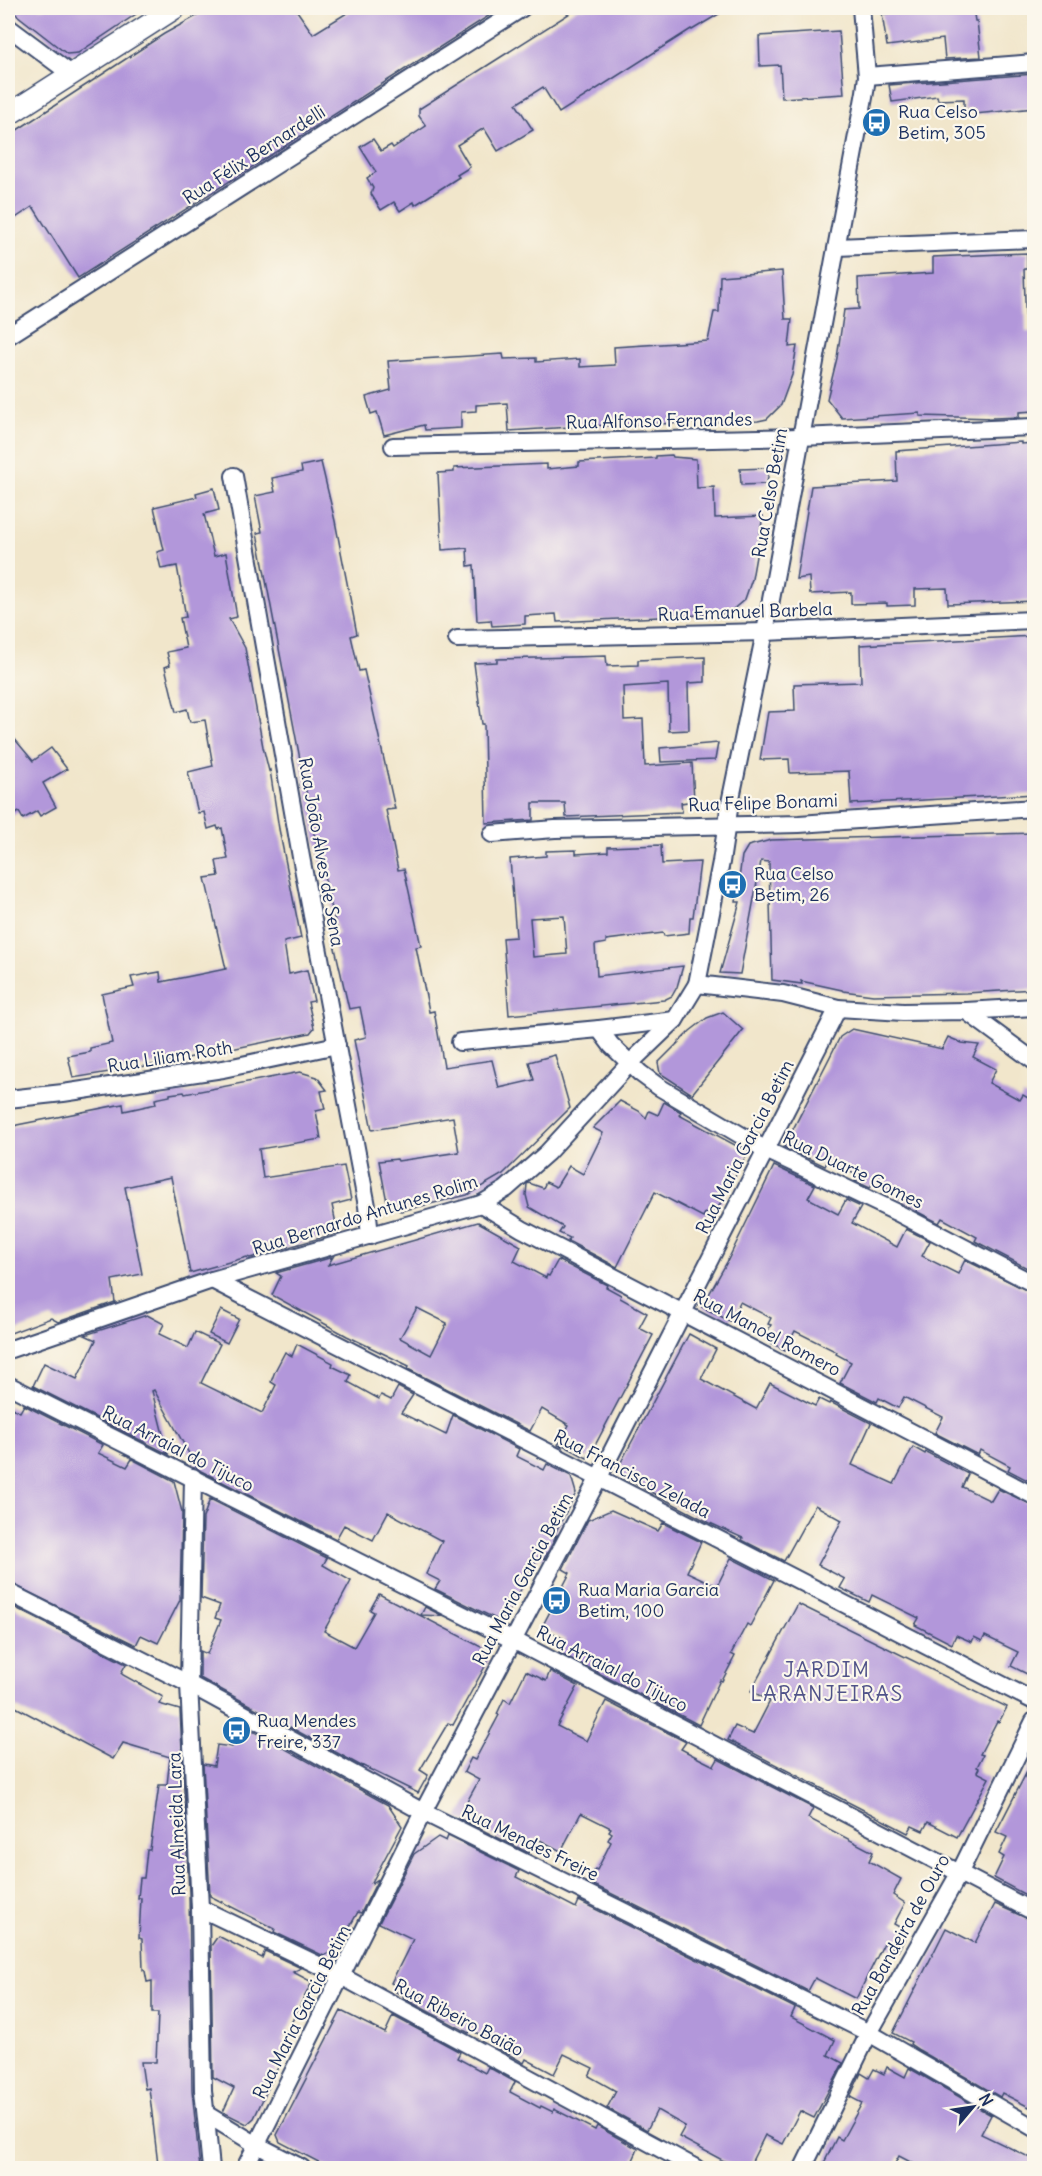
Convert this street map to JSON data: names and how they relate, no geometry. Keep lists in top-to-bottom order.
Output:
{
  "streets": {
    "street": [
      "Rua Félix Bernardelli",
      "Rua Alfonso Fernandes",
      "Rua Celso Betim",
      "Rua Emanuel Barbela",
      "Rua Felipe Bonami",
      "Rua João Alves de Sena",
      "Rua Liliam Roth",
      "Rua Maria Garcia Betim",
      "Rua Duarte Gomes",
      "Rua Bernardo Antunes Rolim",
      "Rua Manoel Romero",
      "Rua Arraial do Tijuco",
      "Rua Francisco Zelada",
      "Rua Almeida Lara",
      "Rua Mendes Freire",
      "Rua Bandeira de Ouro",
      "Rua Ribeiro Baião"
    ]
  },
  "crossings": [
    ["Rua Alfonso Fernandes", "Rua Celso Betim"],
    ["Rua Celso Betim", "Rua Emanuel Barbela"],
    ["Rua Celso Betim", "Rua Felipe Bonami"],
    ["Rua Celso Betim", "Rua Bernardo Antunes Rolim"],
    ["Rua João Alves de Sena", "Rua Liliam Roth"],
    ["Rua João Alves de Sena", "Rua Bernardo Antunes Rolim"],
    ["Rua Maria Garcia Betim", "Rua Duarte Gomes"],
    ["Rua Maria Garcia Betim", "Rua Manoel Romero"],
    ["Rua Maria Garcia Betim", "Rua Arraial do Tijuco"],
    ["Rua Maria Garcia Betim", "Rua Francisco Zelada"],
    ["Rua Maria Garcia Betim", "Rua Mendes Freire"],
    ["Rua Maria Garcia Betim", "Rua Ribeiro Baião"],
    ["Rua Duarte Gomes", "Rua Bernardo Antunes Rolim"],
    ["Rua Bernardo Antunes Rolim", "Rua Manoel Romero"],
    ["Rua Bernardo Antunes Rolim", "Rua Francisco Zelada"],
    ["Rua Arraial do Tijuco", "Rua Almeida Lara"],
    ["Rua Arraial do Tijuco", "Rua Bandeira de Ouro"],
    ["Rua Almeida Lara", "Rua Mendes Freire"],
    ["Rua Almeida Lara", "Rua Ribeiro Baião"],
    ["Rua Mendes Freire", "Rua Bandeira de Ouro"]
  ],
  "districts": ["JARDIM LARANJEIRAS"],
  "places": {
    "bus stop": [
      "Rua Celso Betim, 305",
      "Rua Celso Betim, 26",
      "Rua Maria Garcia Betim, 100",
      "Rua Mendes Freire, 337"
    ]
  },
  "north": "top right"
}
